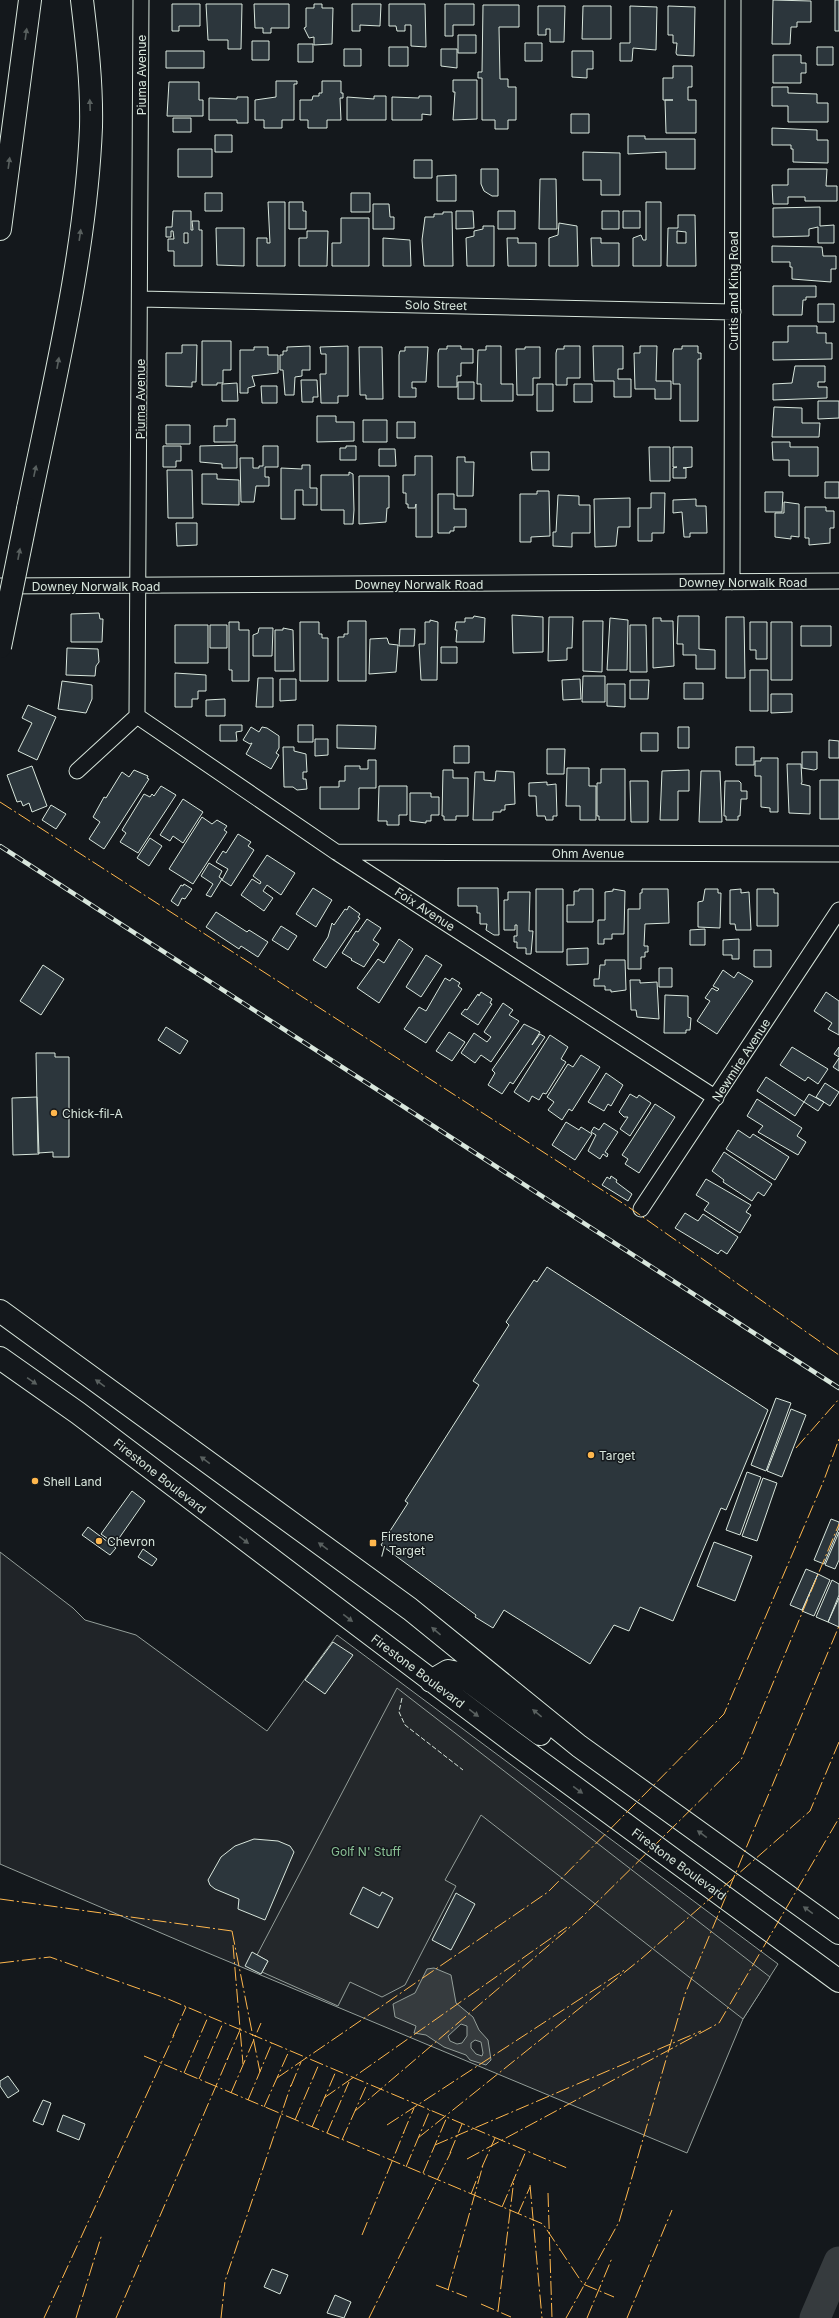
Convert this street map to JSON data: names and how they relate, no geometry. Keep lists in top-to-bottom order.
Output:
{
  "streets": {
    "main road": ["Firestone Boulevard"],
    "street": [
      "Piuma Avenue",
      "Curtis and King Road",
      "Solo Street",
      "Downey Norwalk Road",
      "Ohm Avenue",
      "Foix Avenue",
      "Newmire Avenue"
    ]
  },
  "crossings": [
    ["Piuma Avenue", "Solo Street"],
    ["Piuma Avenue", "Downey Norwalk Road"],
    ["Piuma Avenue", "Foix Avenue"],
    ["Curtis and King Road", "Solo Street"],
    ["Curtis and King Road", "Downey Norwalk Road"],
    ["Ohm Avenue", "Foix Avenue"],
    ["Foix Avenue", "Newmire Avenue"]
  ],
  "parks": ["Golf N' Stuff"],
  "places": {
    "other": [
      "Chick-fil-A",
      "Target",
      "Shell Land",
      "Chevron"
    ],
    "transit": ["Firestone / Target"]
  }
}
